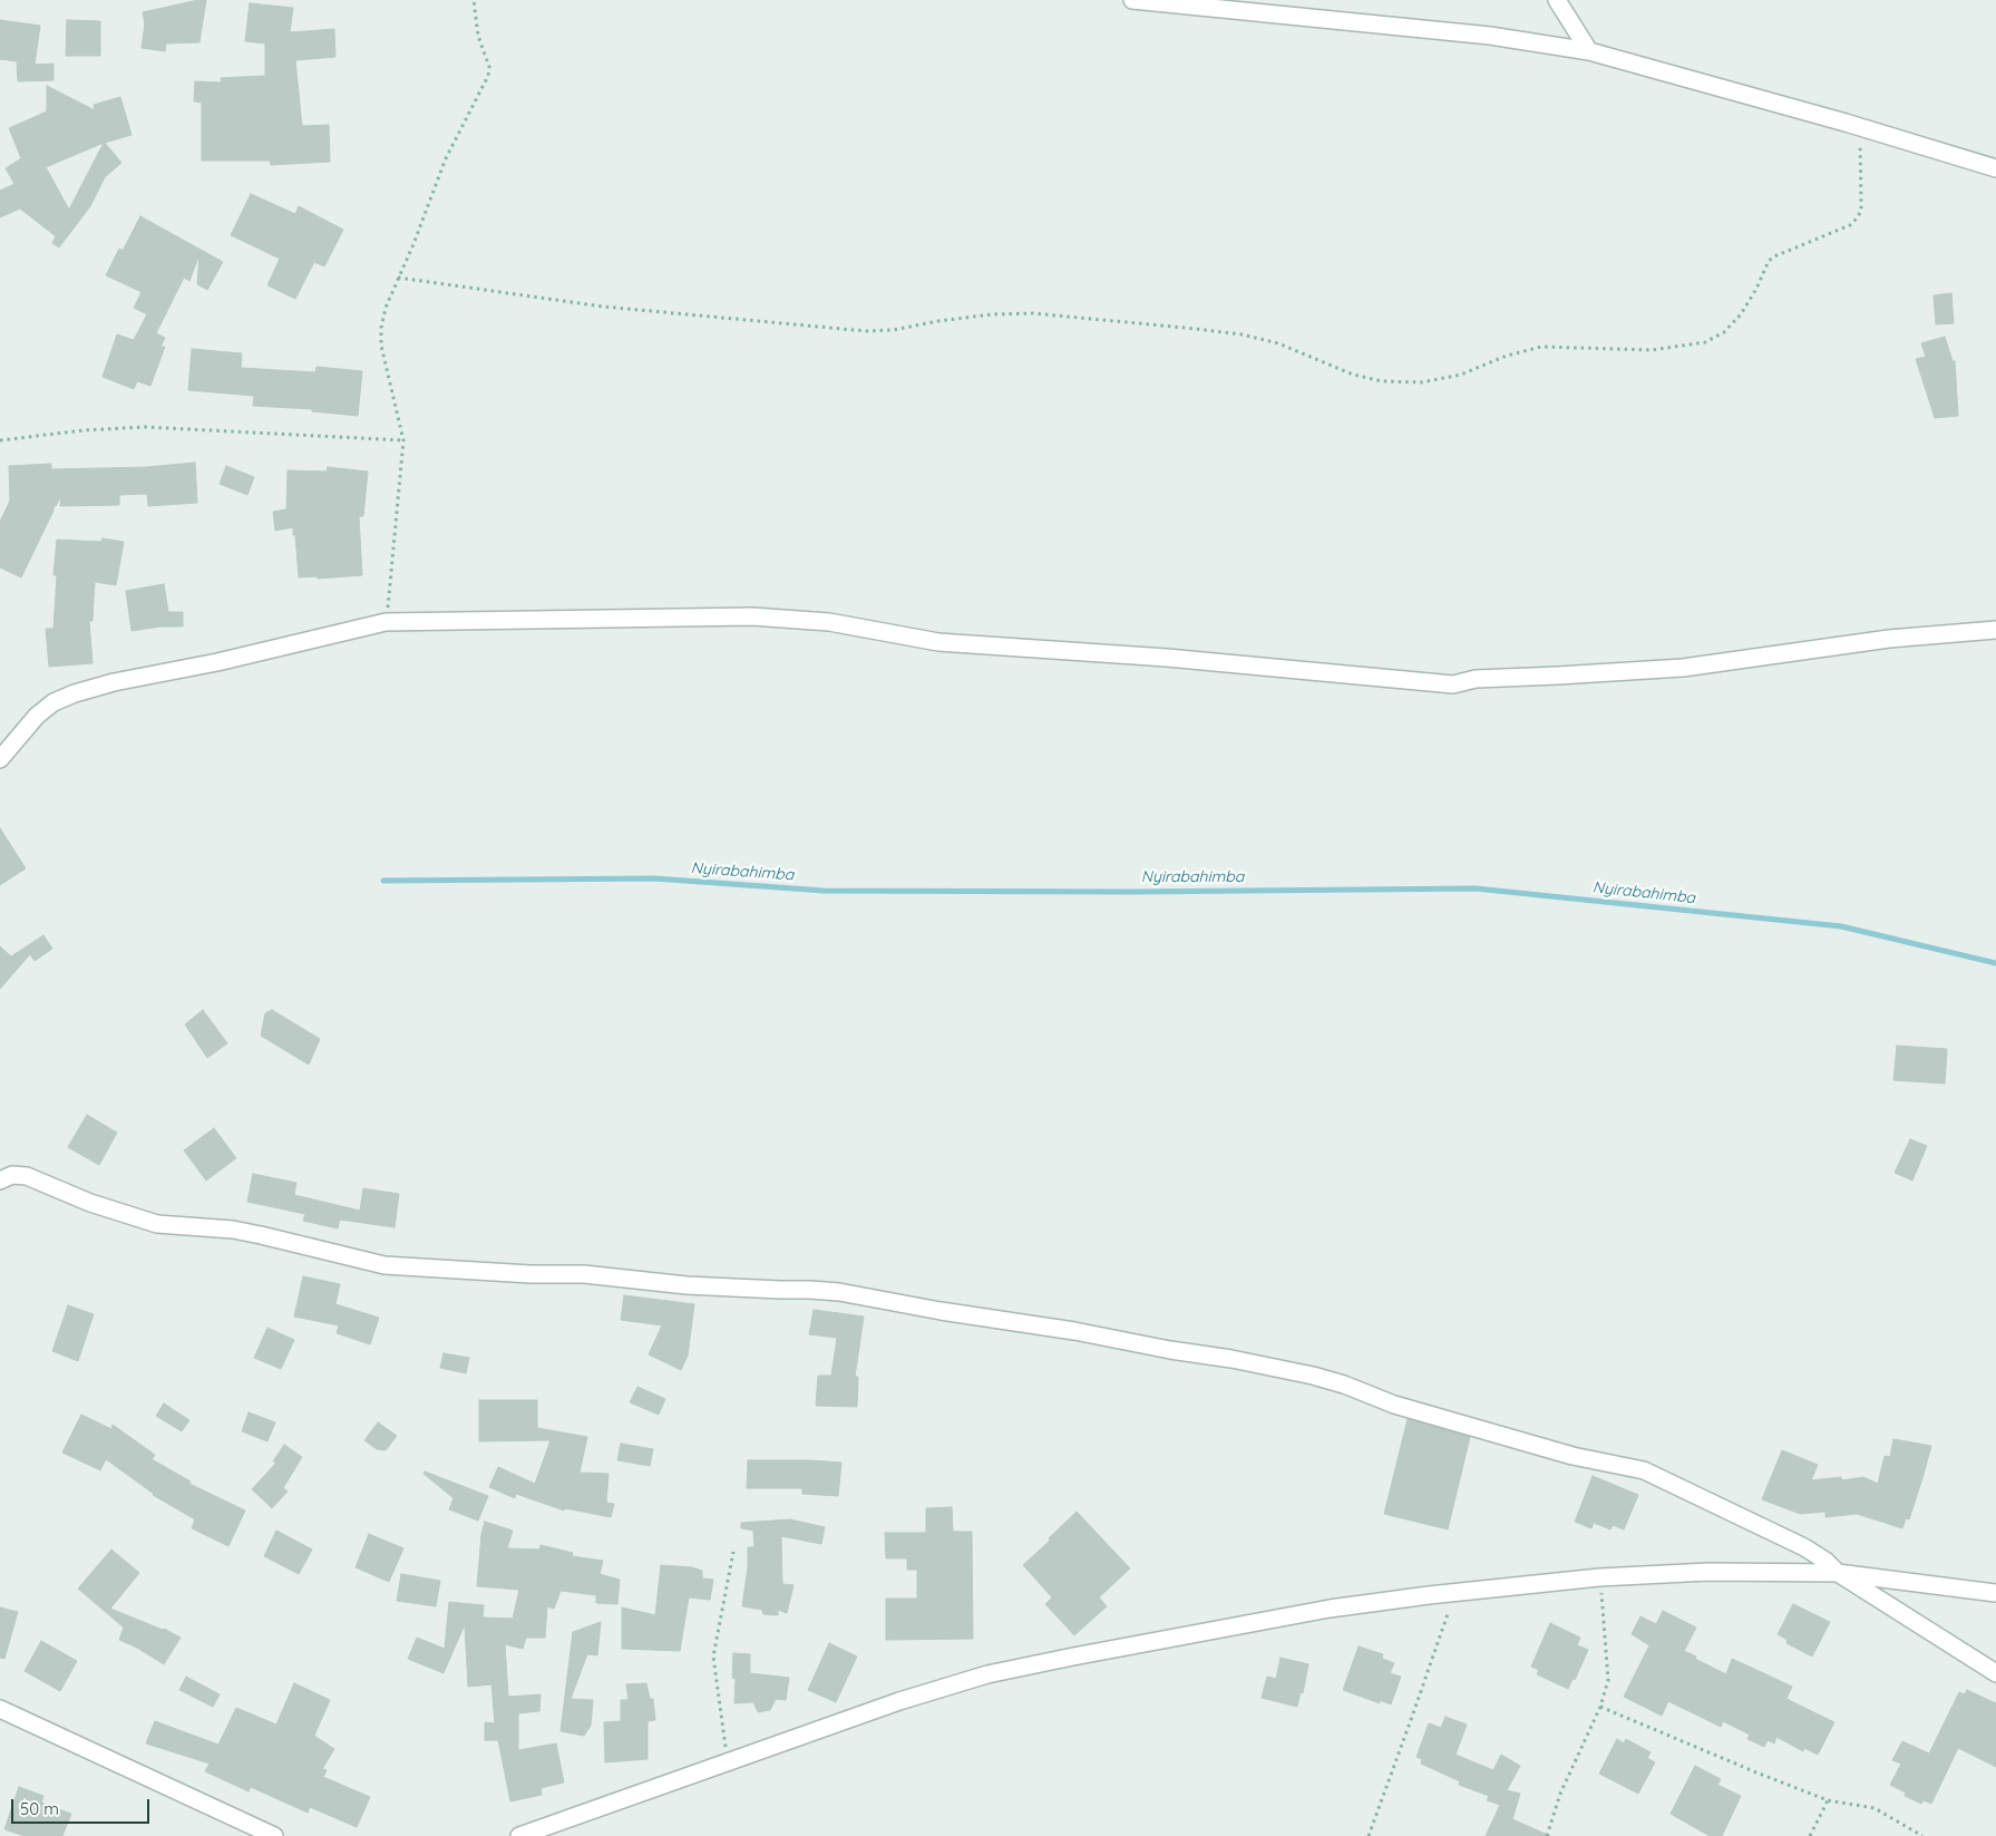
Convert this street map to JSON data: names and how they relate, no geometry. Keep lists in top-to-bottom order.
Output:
{
  "water": ["Nyirabahimba"],
  "scale_bar": "50 m"
}
